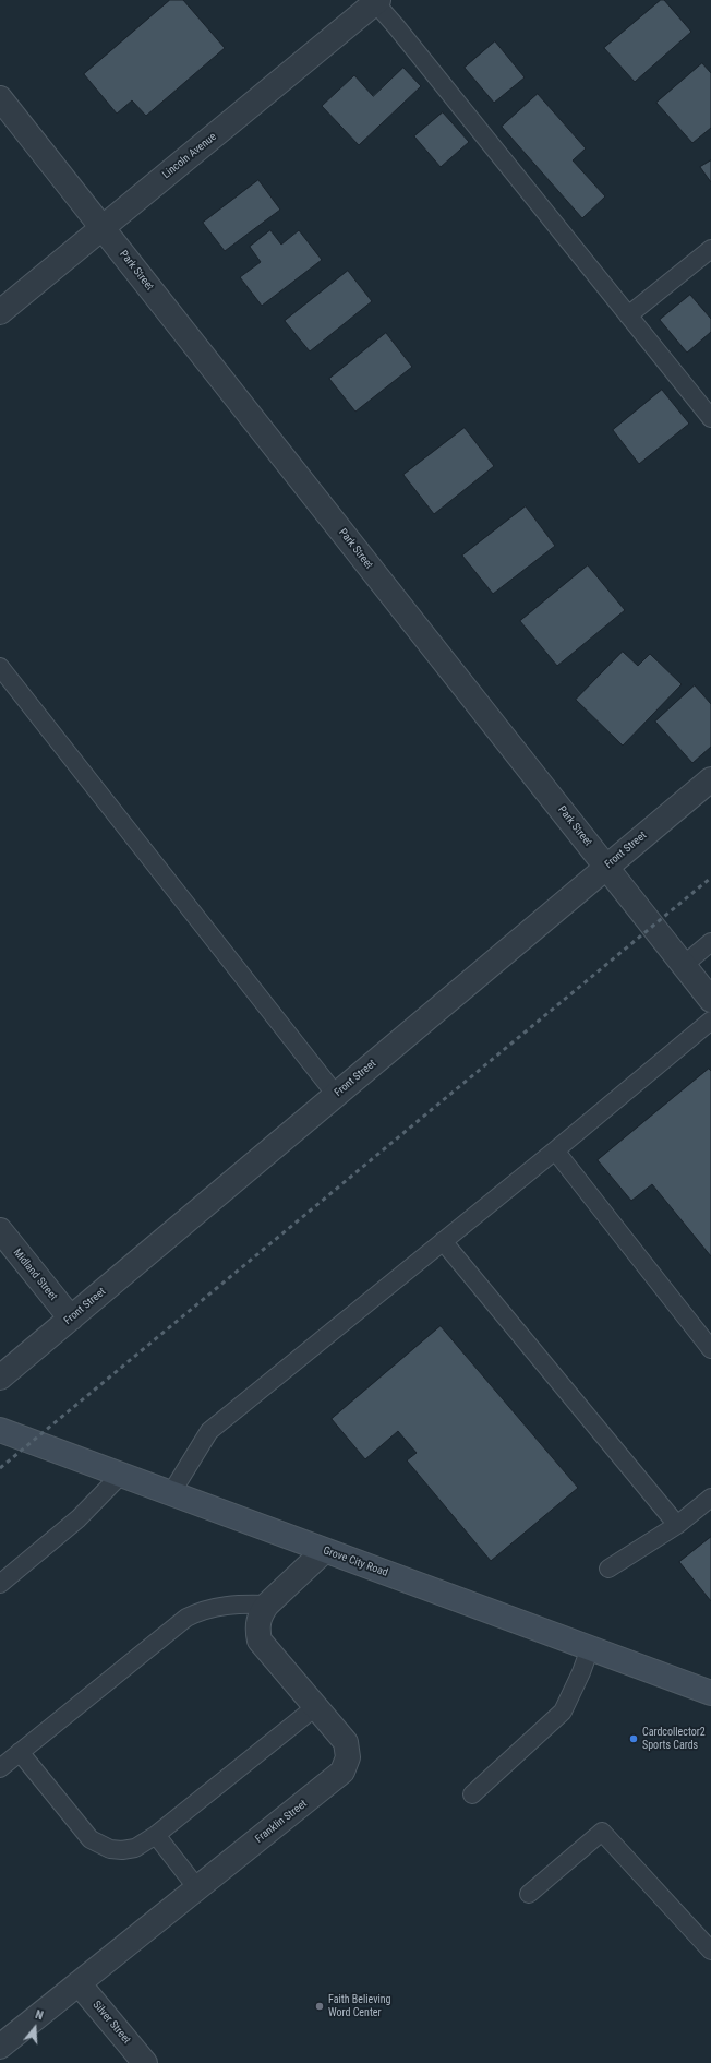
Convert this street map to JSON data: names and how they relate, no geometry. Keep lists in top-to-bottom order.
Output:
{
  "streets": {
    "main road": ["Grove City Road"],
    "street": [
      "Lincoln Avenue",
      "Park Street",
      "Front Street",
      "Midland Street",
      "Franklin Street",
      "Silver Street"
    ]
  },
  "crossings": [
    ["Lincoln Avenue", "Park Street"],
    ["Park Street", "Front Street"],
    ["Front Street", "Midland Street"],
    ["Grove City Road", "Franklin Street"],
    ["Franklin Street", "Silver Street"]
  ],
  "places": ["Cardcollector2 Sports Cards", "Faith Believing Word Center"],
  "north": "top"
}
